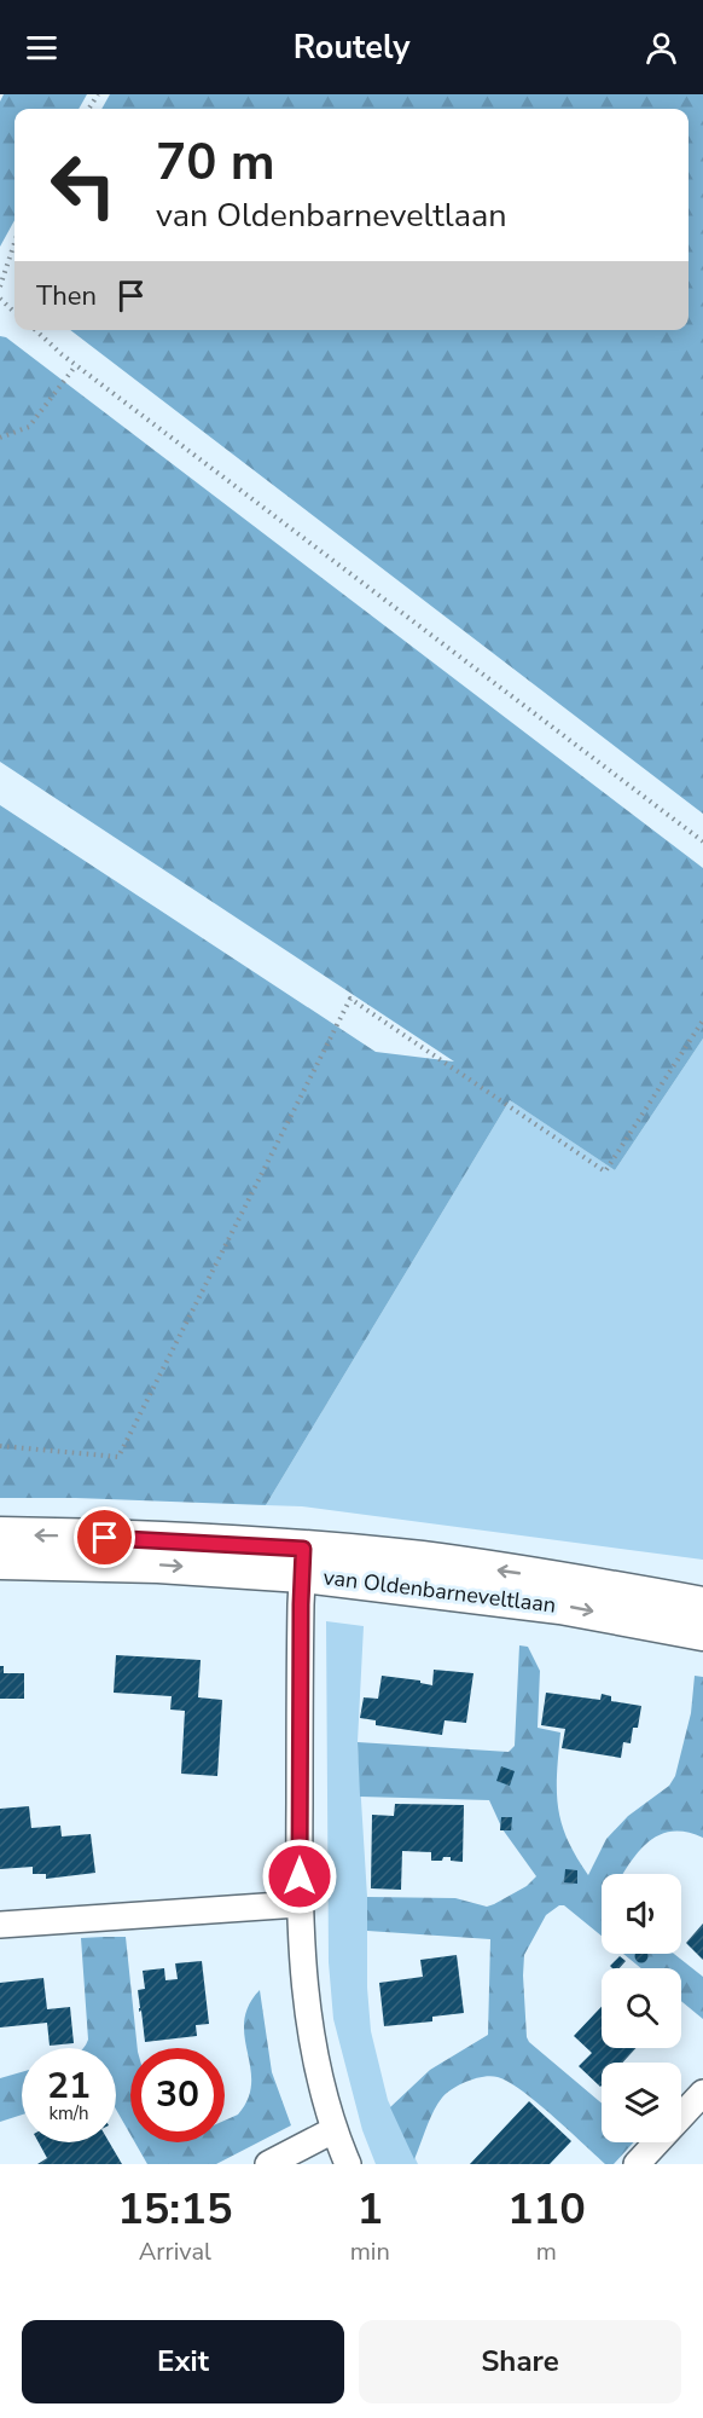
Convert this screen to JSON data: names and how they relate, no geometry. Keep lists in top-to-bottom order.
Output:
{
  "streets": {
    "main road": ["van Oldenbarneveltlaan"]
  },
  "page": {
    "header": "Routely",
    "turn": ["70 m", "van Oldenbarneveltlaan"],
    "then": "Then",
    "speed": "21 km/h",
    "limit": "30",
    "eta": [
      "15:15",
      "Arrival",
      "1",
      "min",
      "110",
      "m"
    ],
    "buttons": ["Exit", "Share"]
  }
}
